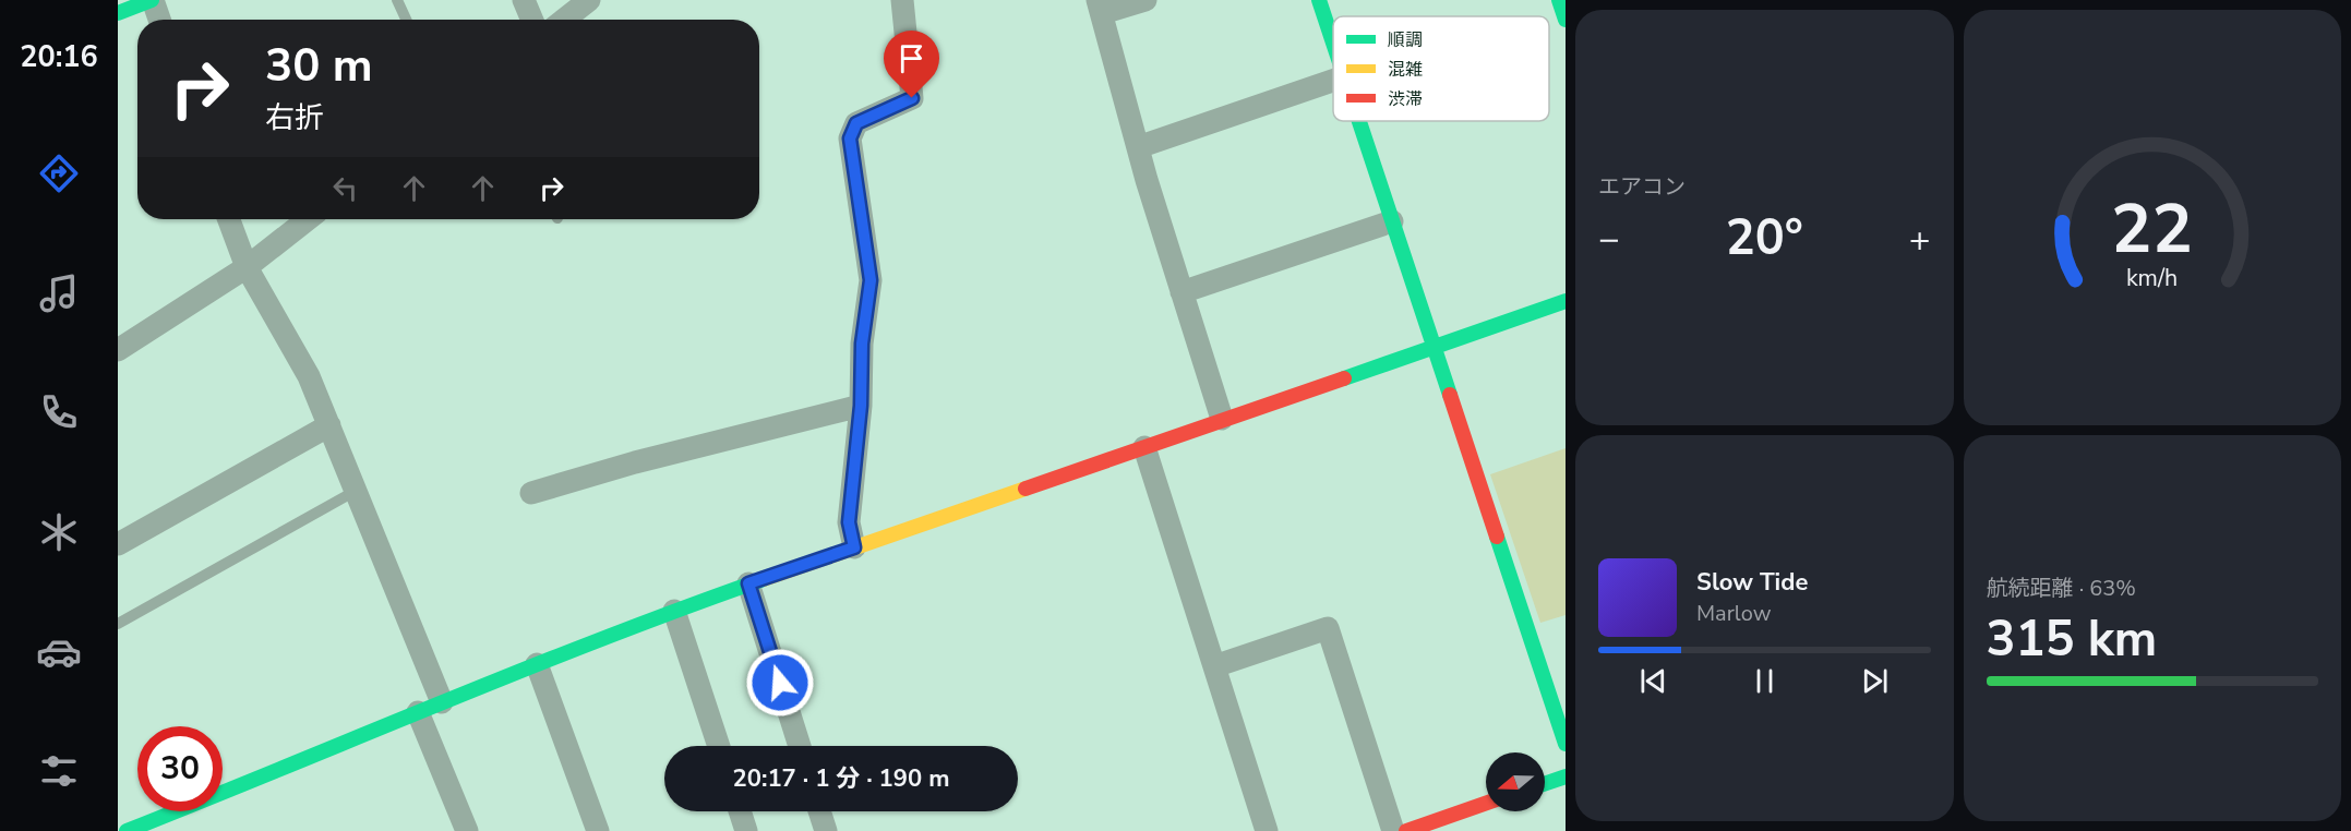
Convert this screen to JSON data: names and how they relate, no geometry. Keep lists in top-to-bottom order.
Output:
{
  "legend": ["順調", "混雑", "渋滞"],
  "north": "left",
  "page": {
    "tabs": "20:16",
    "tile": [
      "エアコン",
      ["航続距離 · 63%", "315 km"]
    ],
    "turn": ["30 m", "右折"],
    "heat": ["−", "20°", "+"],
    "song": ["Slow Tide", "Marlow"],
    "limit": "30",
    "trip": "20:17 · 1 分 · 190 m",
    "gauge": ["22", "km/h"]
  }
}
